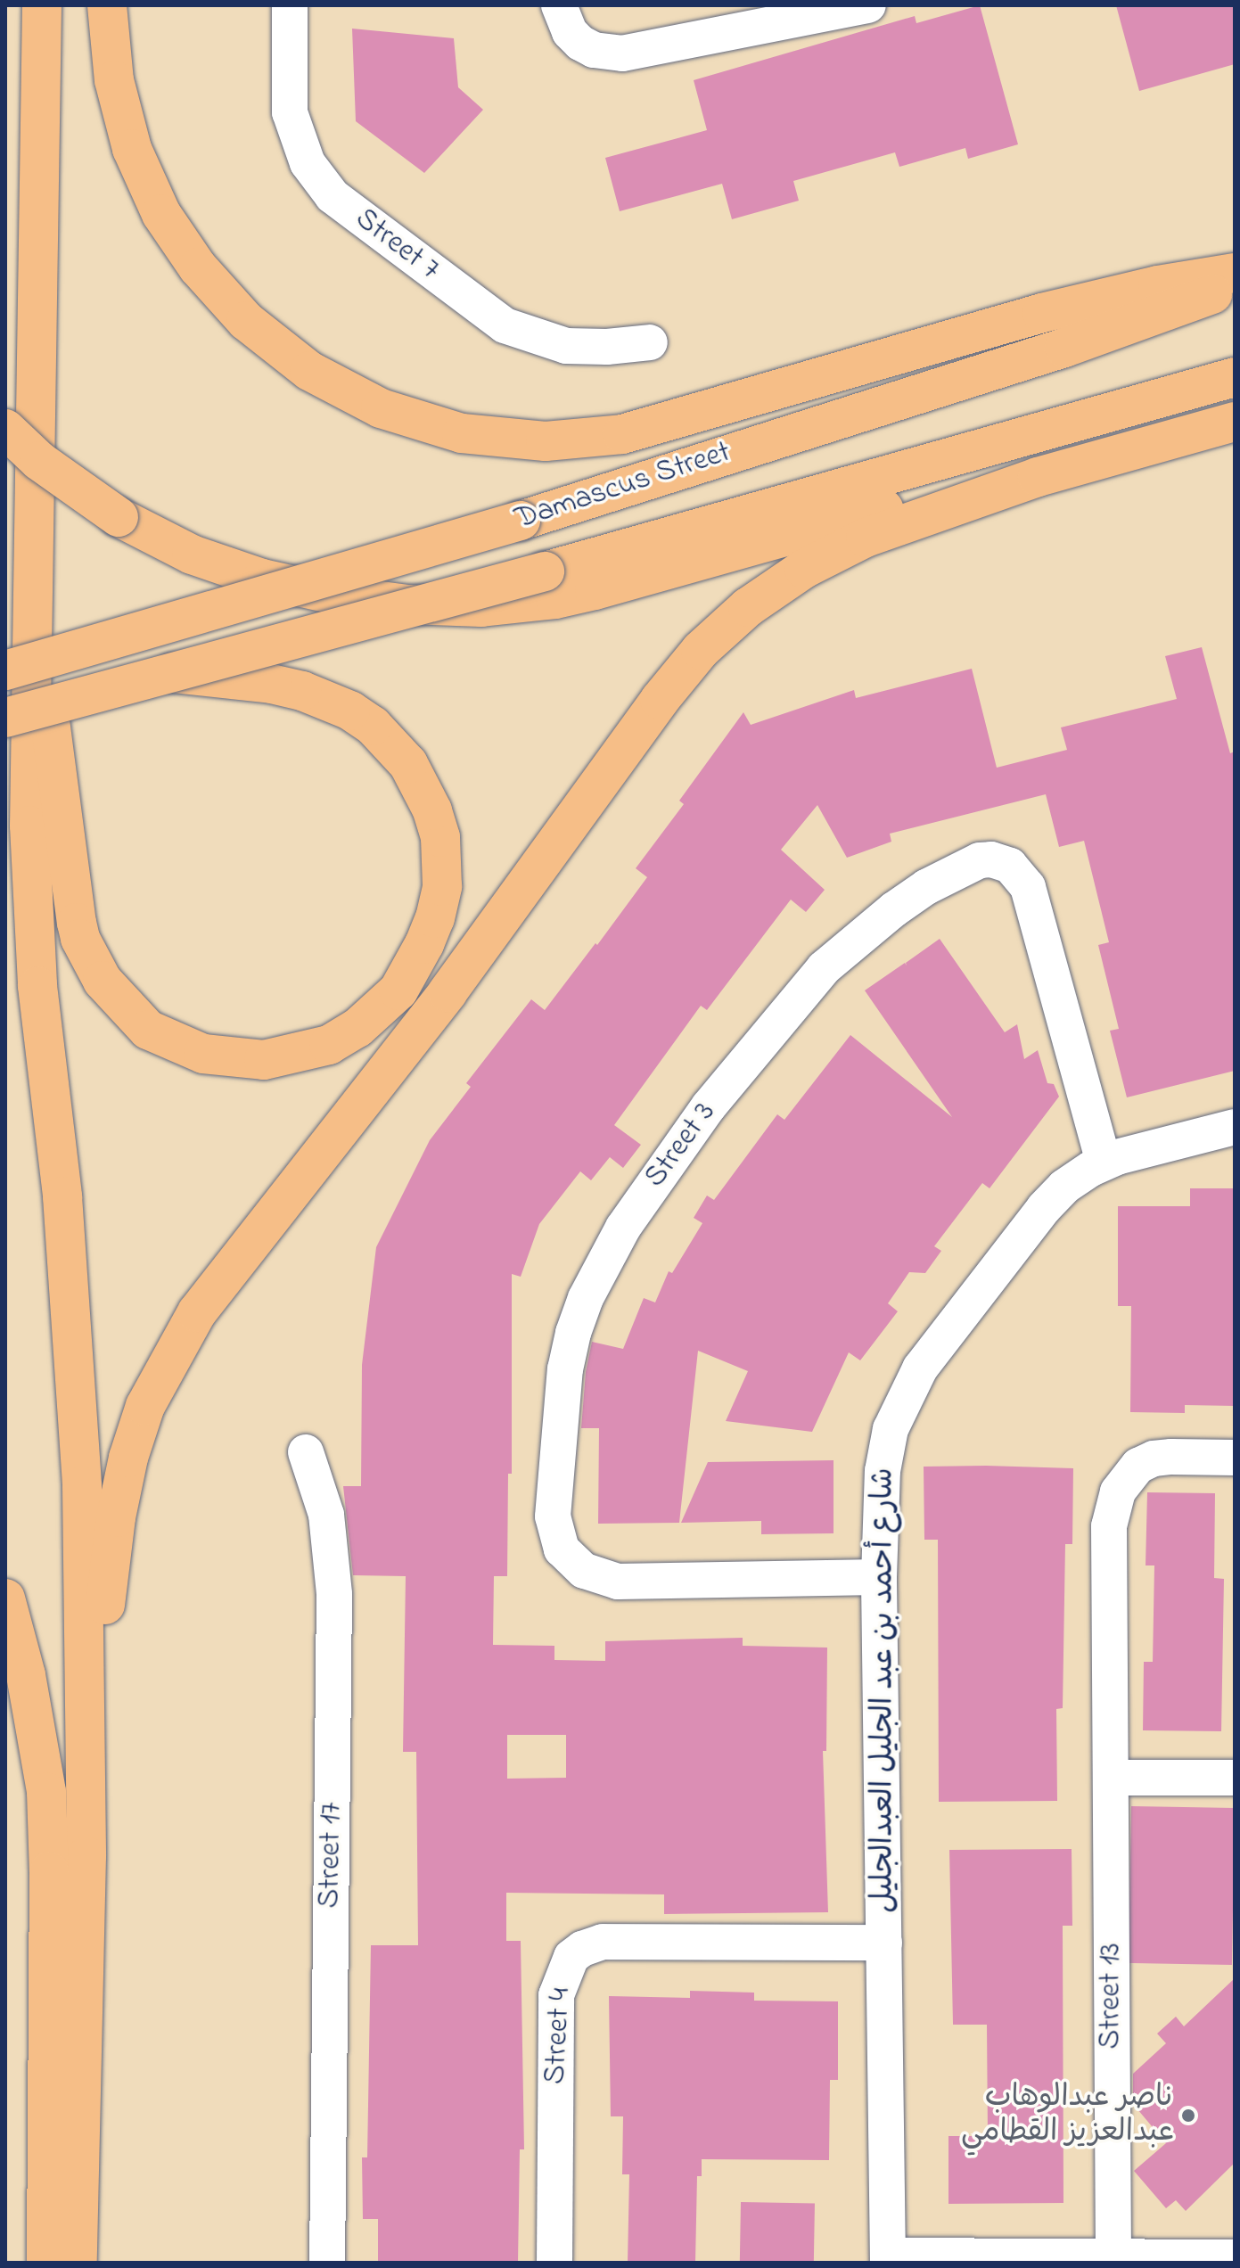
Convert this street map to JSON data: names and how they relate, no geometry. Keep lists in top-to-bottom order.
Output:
{
  "streets": {
    "main road": ["Damascus Street"],
    "street": [
      "Street 7",
      "Street 3",
      "شارع أحمد بن عبد الجليل العبدالجليل",
      "Street 17",
      "Street 13",
      "Street 4"
    ]
  },
  "crossings": [
    ["Street 3", "شارع أحمد بن عبد الجليل العبدالجليل"],
    ["شارع أحمد بن عبد الجليل العبدالجليل", "Street 4"]
  ],
  "places": ["ناصر عبدالوهاب عبدالعزيز القطامي"]
}
